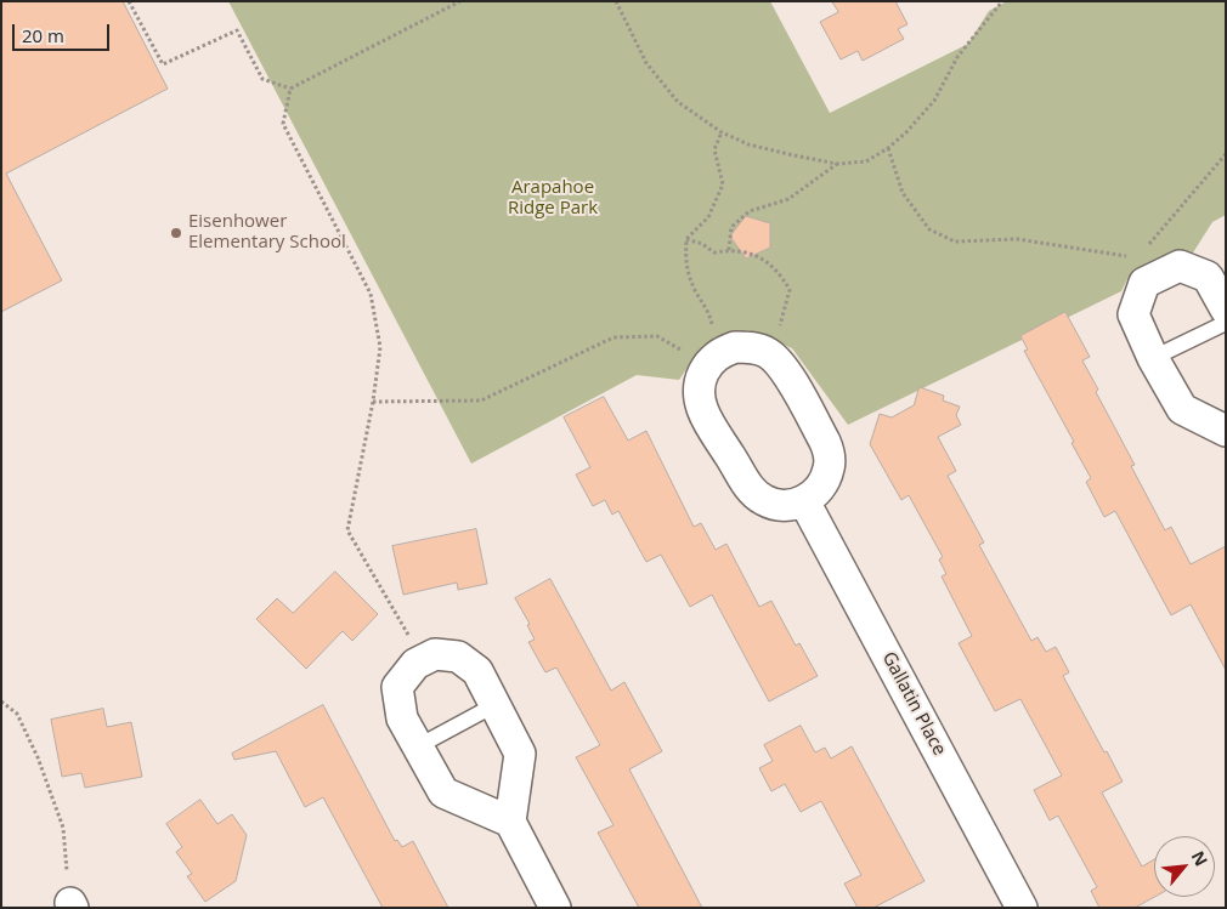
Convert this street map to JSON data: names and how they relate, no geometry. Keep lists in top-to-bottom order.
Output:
{
  "streets": {
    "street": ["Gallatin Place"]
  },
  "parks": ["Arapahoe Ridge Park"],
  "places": ["Eisenhower Elementary School"],
  "scale_bar": "20 m",
  "north": "top right"
}
